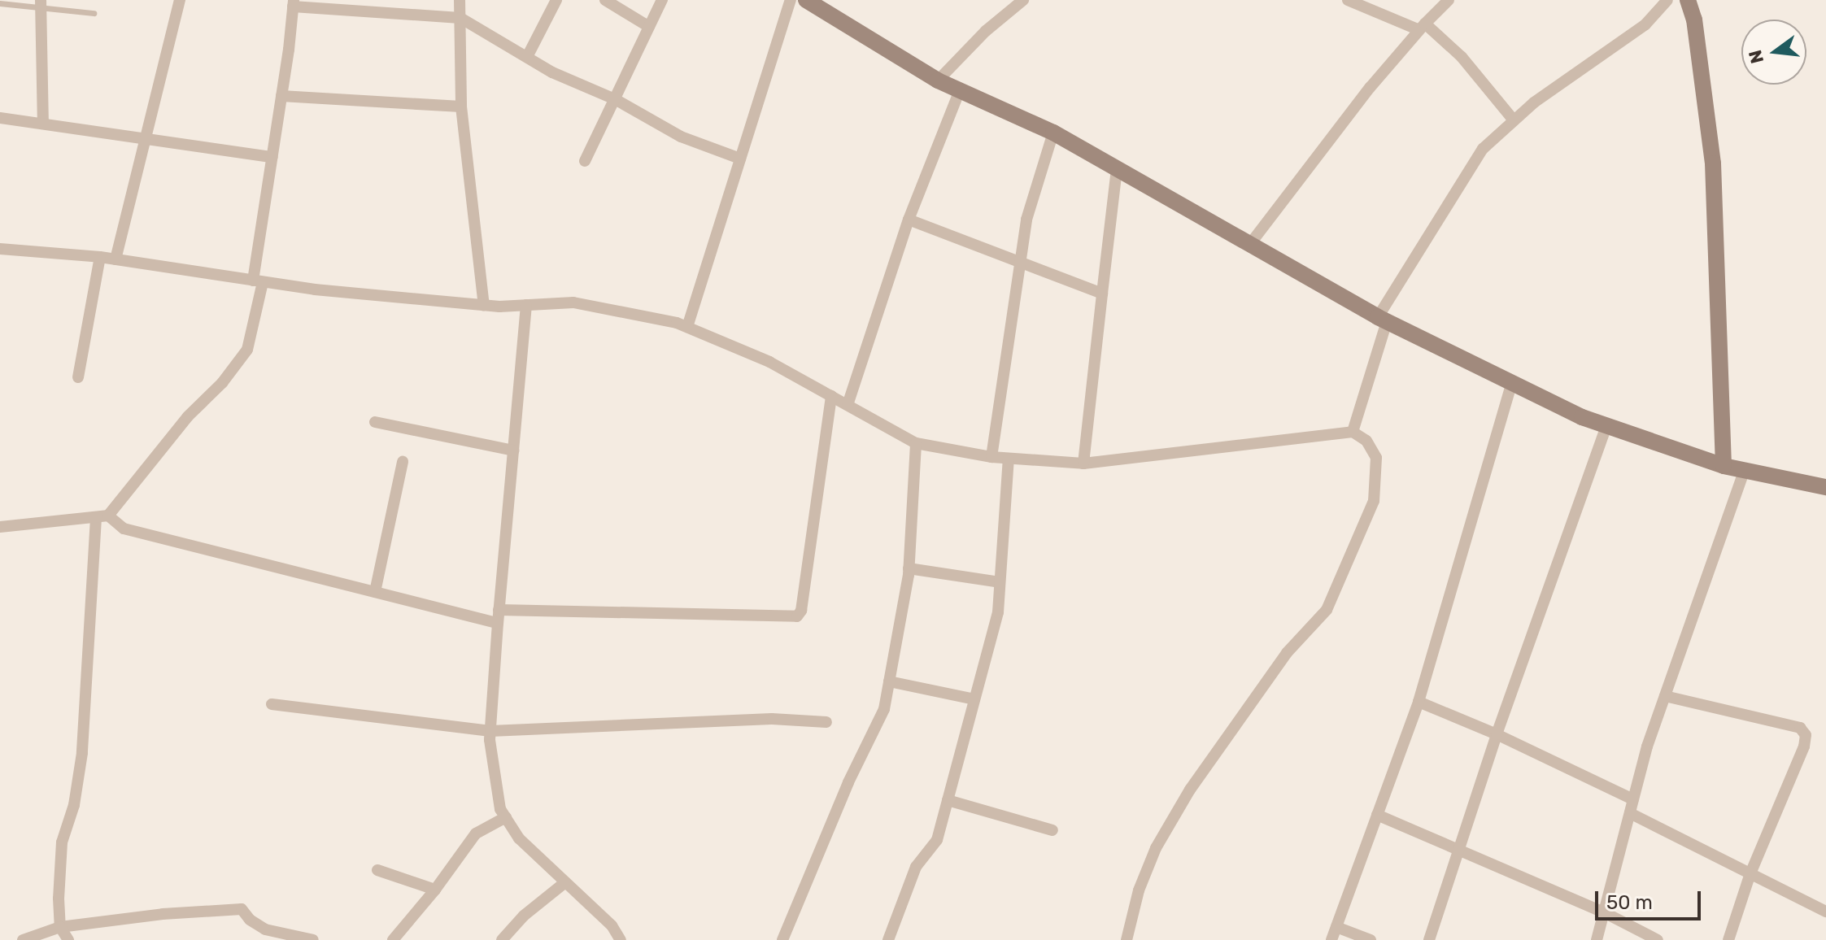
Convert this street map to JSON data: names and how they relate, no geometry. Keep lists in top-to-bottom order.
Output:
{
  "scale_bar": "50 m",
  "north": "left"
}
